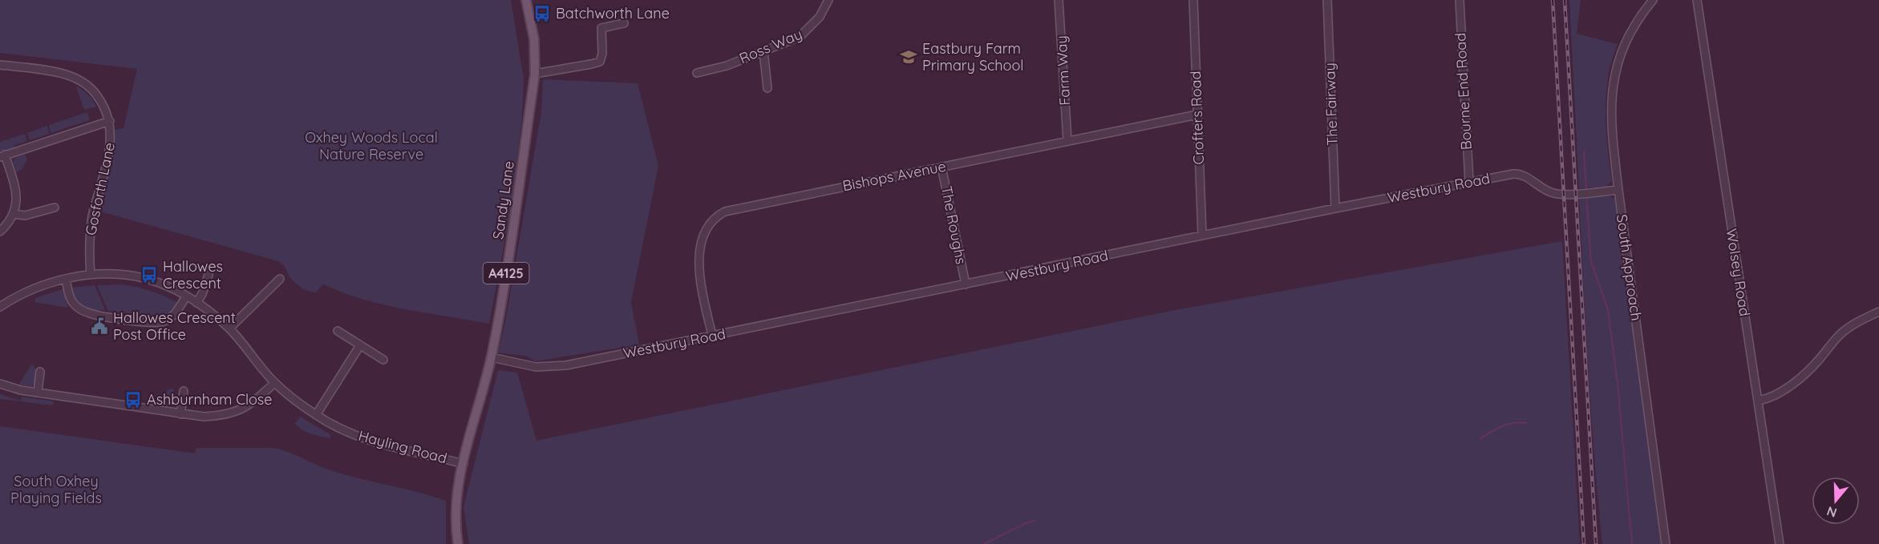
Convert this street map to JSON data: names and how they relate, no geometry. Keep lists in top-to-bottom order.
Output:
{
  "streets": {
    "main road": ["Sandy Lane", "A4125"],
    "street": [
      "Ross Way",
      "Farm Way",
      "Bourne End Road",
      "The Fairway",
      "Crofters Road",
      "Bishops Avenue",
      "Westbury Road",
      "Gosforth Lane",
      "The Roughs",
      "South Approach",
      "Wolsey Road",
      "Hayling Road"
    ]
  },
  "crossings": [
    ["Farm Way", "Bishops Avenue"],
    ["Bourne End Road", "Westbury Road"],
    ["The Fairway", "Westbury Road"],
    ["Crofters Road", "Bishops Avenue"],
    ["Crofters Road", "Westbury Road"],
    ["Bishops Avenue", "Westbury Road"],
    ["Bishops Avenue", "The Roughs"],
    ["Westbury Road", "Sandy Lane"],
    ["Westbury Road", "The Roughs"],
    ["Westbury Road", "South Approach"],
    ["Gosforth Lane", "Hayling Road"],
    ["Sandy Lane", "Hayling Road"]
  ],
  "parks": ["Oxhey Woods Local Nature Reserve", "South Oxhey Playing Fields"],
  "places": {
    "bus stop": ["Batchworth Lane", "Hallowes Crescent", "Ashburnham Close"],
    "school or university": ["Eastbury Farm Primary School"],
    "public building": ["Hallowes Crescent Post Office"]
  },
  "north": "bottom"
}
